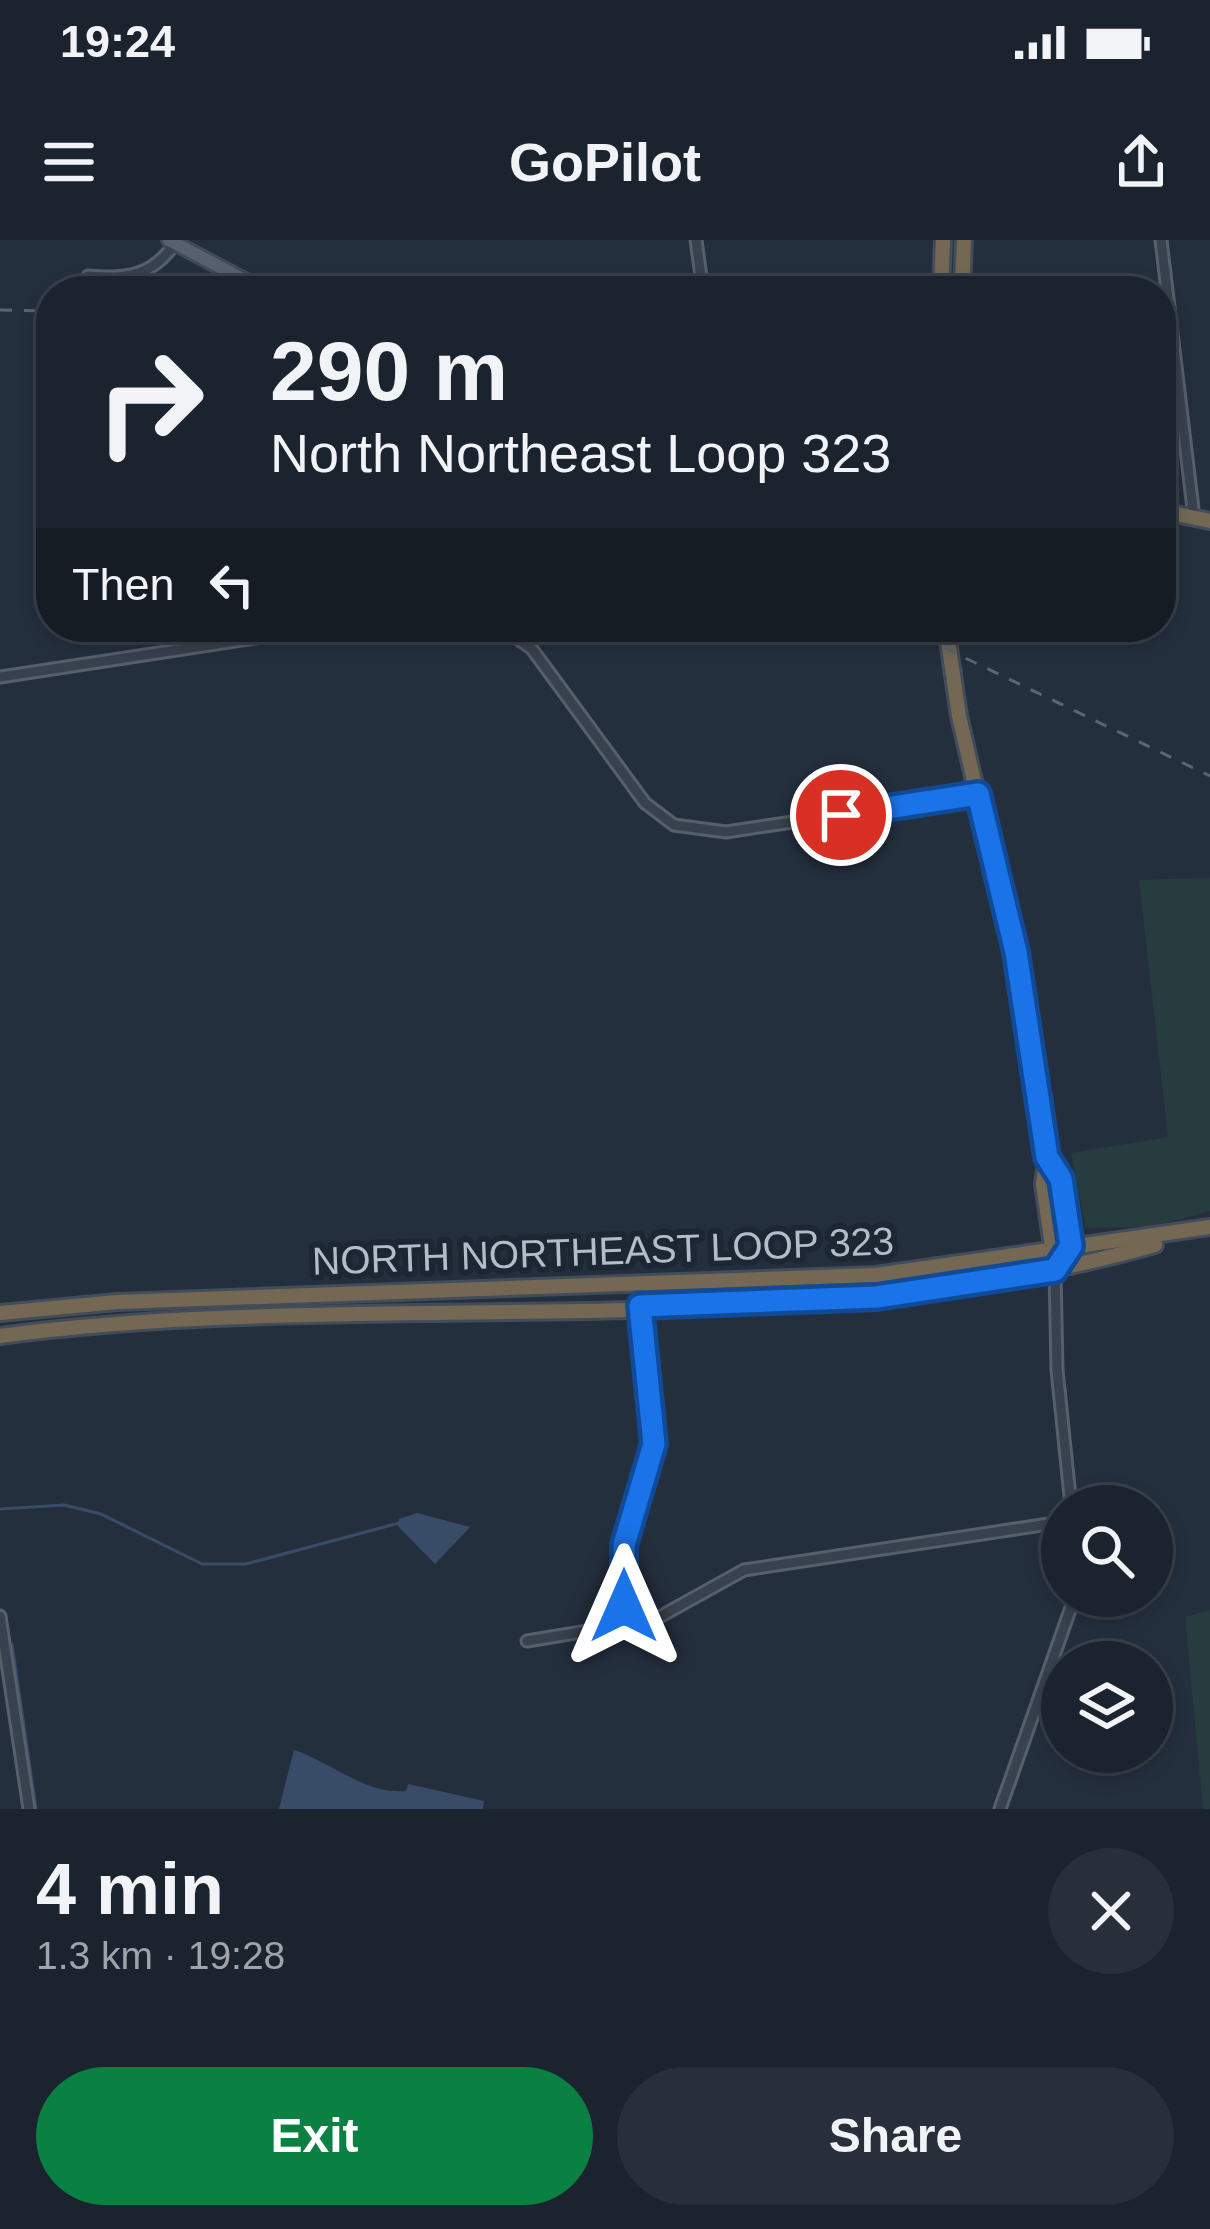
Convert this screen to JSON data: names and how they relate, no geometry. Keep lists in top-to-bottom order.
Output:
{
  "streets": {
    "highway": ["NORTH NORTHEAST LOOP 323"]
  },
  "page": {
    "status": "19:24",
    "header": "GoPilot",
    "turn": ["290 m", "North Northeast Loop 323"],
    "then": "Then",
    "heading": ["4 min", "1.3 km · 19:28"],
    "buttons": ["Exit", "Share"]
  }
}
